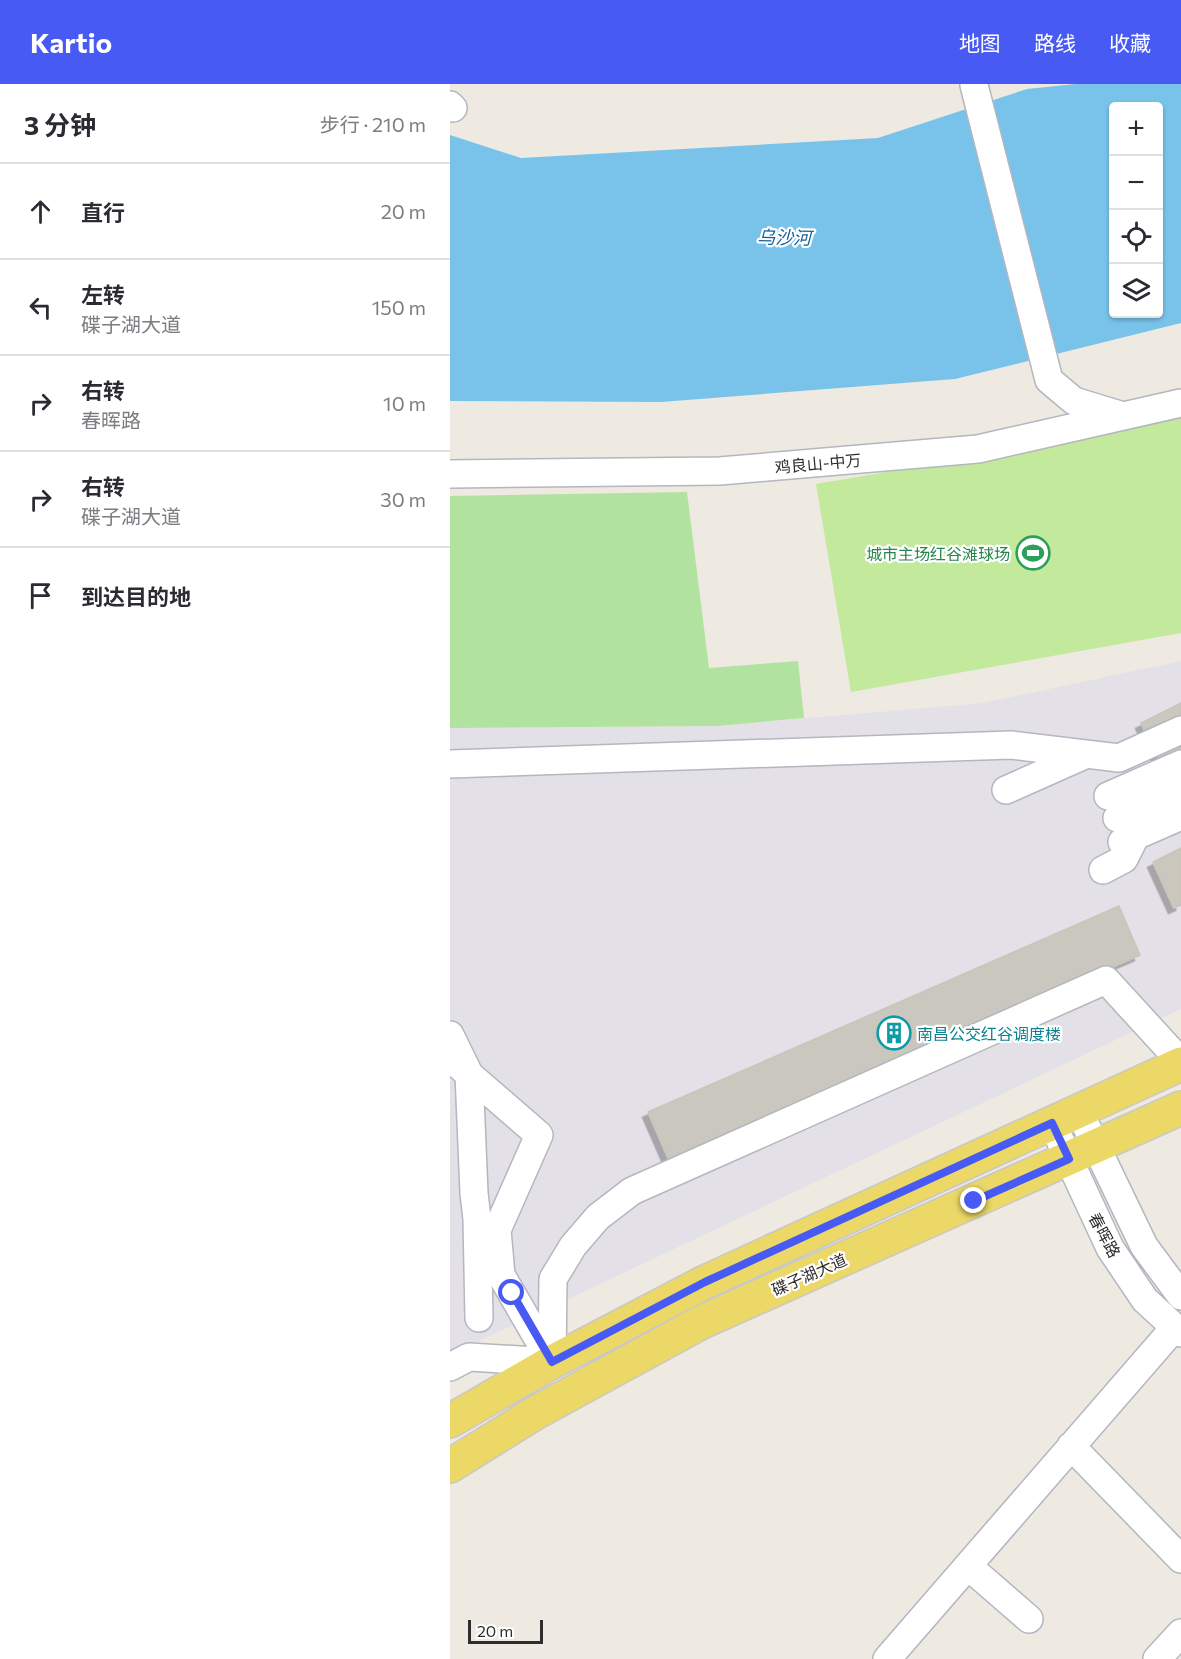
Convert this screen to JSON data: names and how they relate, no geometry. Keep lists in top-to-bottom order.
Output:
{
  "streets": {
    "main road": ["碟子湖大道"],
    "street": ["鸡良山-中万", "春晖路"]
  },
  "crossings": [
    ["春晖路", "碟子湖大道"]
  ],
  "water": ["乌沙河"],
  "places": {
    "sports": ["城市主场红谷滩球场"],
    "building": ["南昌公交红谷调度楼"]
  },
  "scale_bar": "20 m",
  "page": {
    "header": "Kartio",
    "nav": ["地图", "路线", "收藏"],
    "heading": ["3 分钟", "步行 · 210 m"],
    "map_buttons": ["+", "−"],
    "list": [
      ["直行", "20 m"],
      ["左转", "碟子湖大道", "150 m"],
      ["右转", "春晖路", "10 m"],
      ["右转", "碟子湖大道", "30 m"],
      "到达目的地"
    ],
    "scale": "20 m"
  }
}
